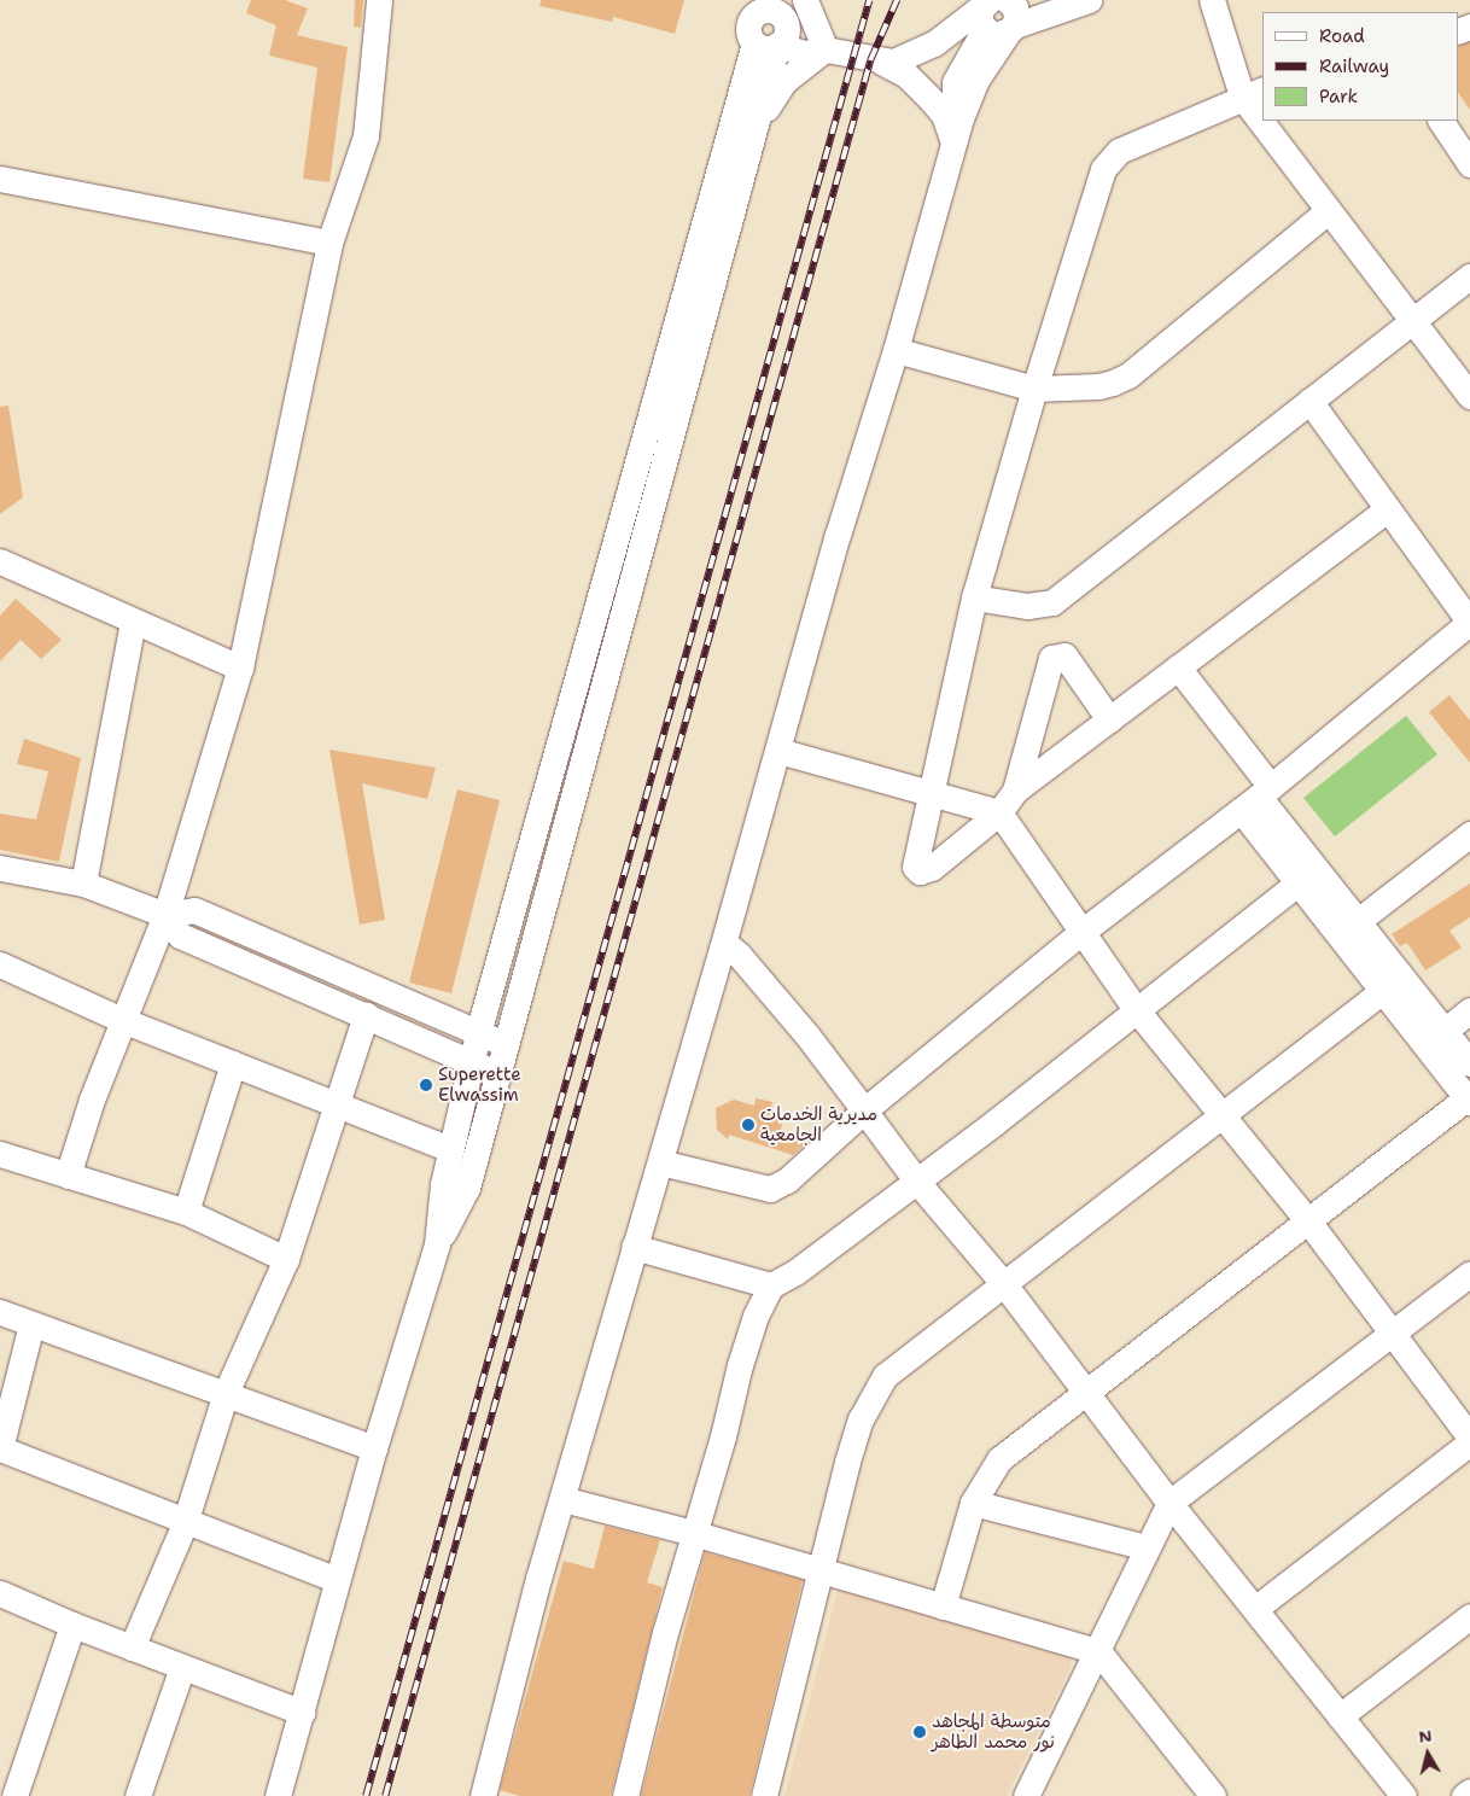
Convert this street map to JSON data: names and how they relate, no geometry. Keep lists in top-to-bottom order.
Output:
{
  "places": ["Superette Elwassim", "مديرية الخدمات الجامعية", "متوسطة المجاهد نور محمد الطاهر"],
  "legend": ["Road", "Railway", "Park"],
  "north": "top"
}
